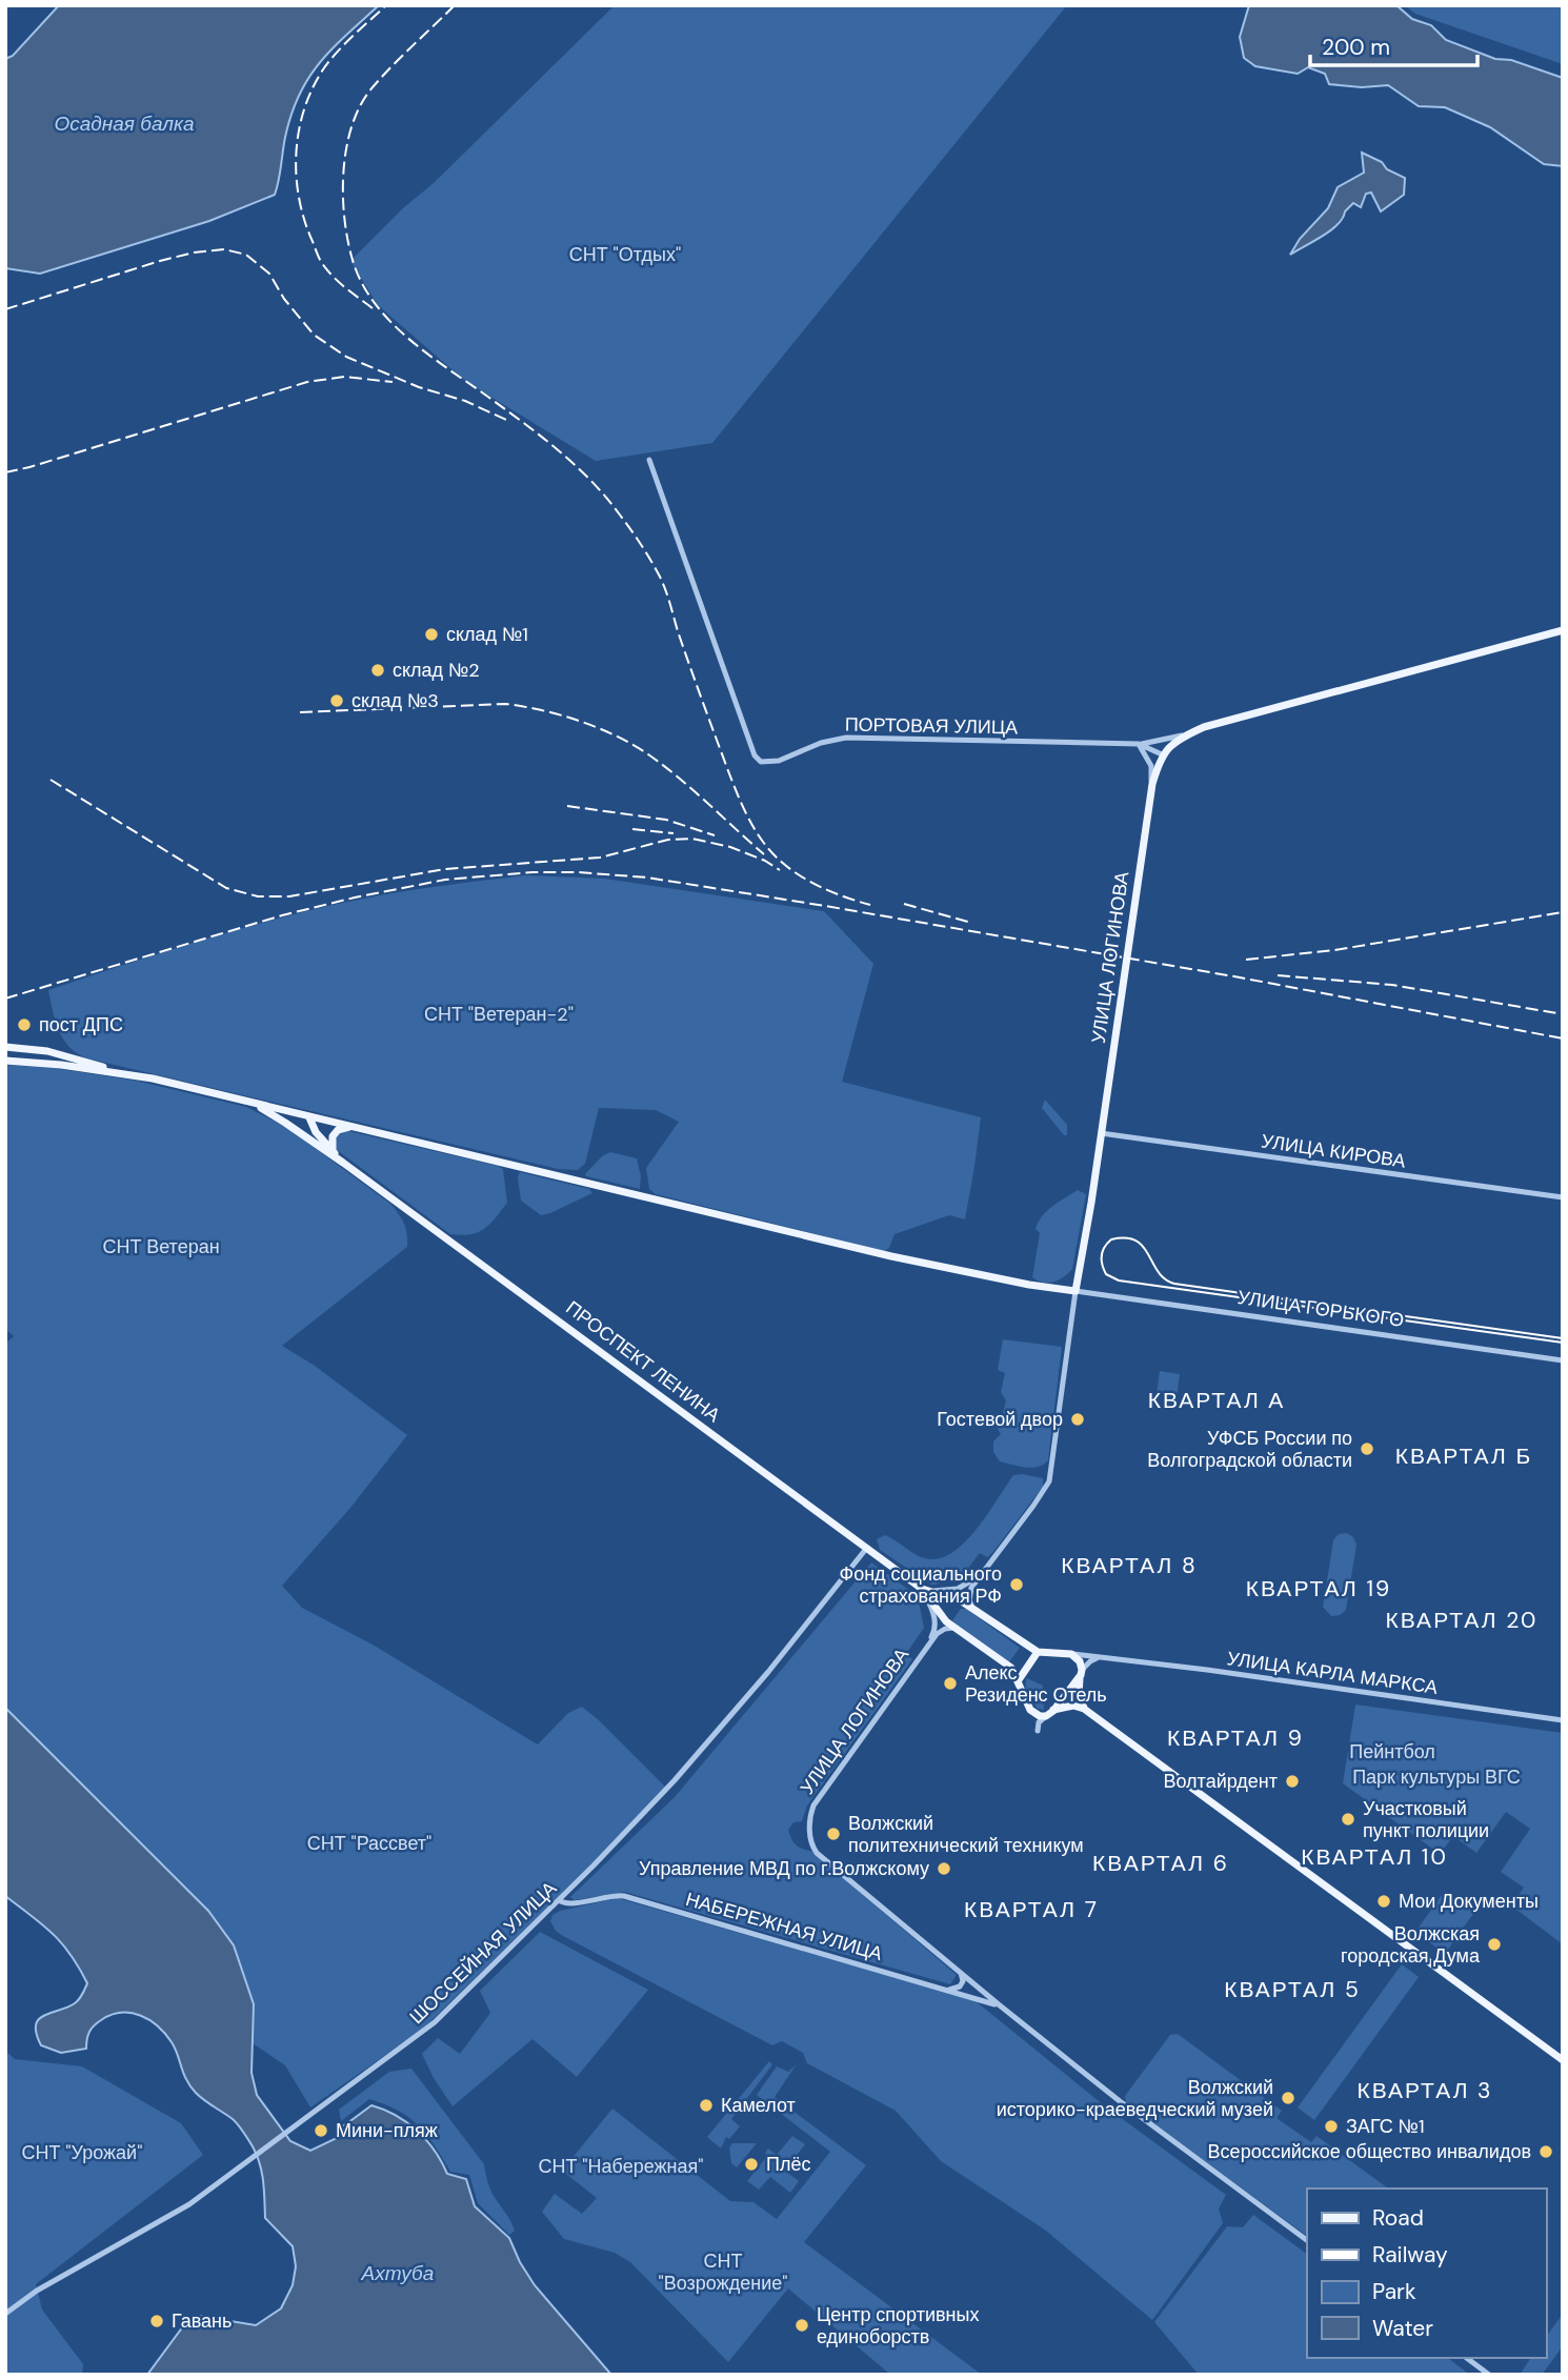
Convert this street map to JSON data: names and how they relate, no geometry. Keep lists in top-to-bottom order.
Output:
{
  "streets": {
    "main road": ["УЛИЦА ЛОГИНОВА", "ПРОСПЕКТ ЛЕНИНА"],
    "street": [
      "ПОРТОВАЯ УЛИЦА",
      "УЛИЦА КИРОВА",
      "УЛИЦА ГОРЬКОГО",
      "УЛИЦА КАРЛА МАРКСА",
      "НАБЕРЕЖНАЯ УЛИЦА",
      "ШОССЕЙНАЯ УЛИЦА"
    ]
  },
  "crossings": [
    ["ПОРТОВАЯ УЛИЦА", "УЛИЦА ЛОГИНОВА"],
    ["УЛИЦА ЛОГИНОВА", "УЛИЦА КИРОВА"],
    ["УЛИЦА ЛОГИНОВА", "УЛИЦА ГОРЬКОГО"],
    ["УЛИЦА ЛОГИНОВА", "ПРОСПЕКТ ЛЕНИНА"],
    ["УЛИЦА ЛОГИНОВА", "НАБЕРЕЖНАЯ УЛИЦА"],
    ["ПРОСПЕКТ ЛЕНИНА", "УЛИЦА КАРЛА МАРКСА"],
    ["ПРОСПЕКТ ЛЕНИНА", "ШОССЕЙНАЯ УЛИЦА"],
    ["НАБЕРЕЖНАЯ УЛИЦА", "ШОССЕЙНАЯ УЛИЦА"]
  ],
  "districts": [
    "КВАРТАЛ А",
    "КВАРТАЛ Б",
    "КВАРТАЛ 8",
    "КВАРТАЛ 19",
    "КВАРТАЛ 20",
    "КВАРТАЛ 9",
    "КВАРТАЛ 10",
    "КВАРТАЛ 6",
    "КВАРТАЛ 7",
    "КВАРТАЛ 5",
    "КВАРТАЛ 3"
  ],
  "water": ["Осадная балка", "Ахтуба"],
  "parks": [
    "СНТ \"Отдых\"",
    "СНТ \"Ветеран-2\"",
    "СНТ Ветеран",
    "Пейнтбол",
    "Парк культуры ВГС",
    "СНТ \"Рассвет\"",
    "СНТ \"Урожай\"",
    "СНТ \"Набережная\"",
    "СНТ \"Возрождение\""
  ],
  "places": [
    "склад №1",
    "склад №2",
    "склад №3",
    "пост ДПС",
    "Гостевой двор",
    "УФСБ России по Волгоградской области",
    "Фонд социального страхования РФ",
    "Алекс Резиденс Отель",
    "Волтайрдент",
    "Участковый пункт полиции",
    "Волжский политехнический техникум",
    "Управление МВД по г.Волжскому",
    "Мои Документы",
    "Волжская городская Дума",
    "Волжский историко-краеведческий музей",
    "Камелот",
    "ЗАГС №1",
    "Мини-пляж",
    "Всероссийское общество инвалидов",
    "Плёс",
    "Гавань",
    "Центр спортивных единоборств"
  ],
  "legend": [
    "Road",
    "Railway",
    "Park",
    "Water"
  ],
  "scale_bar": "200 m"
}
